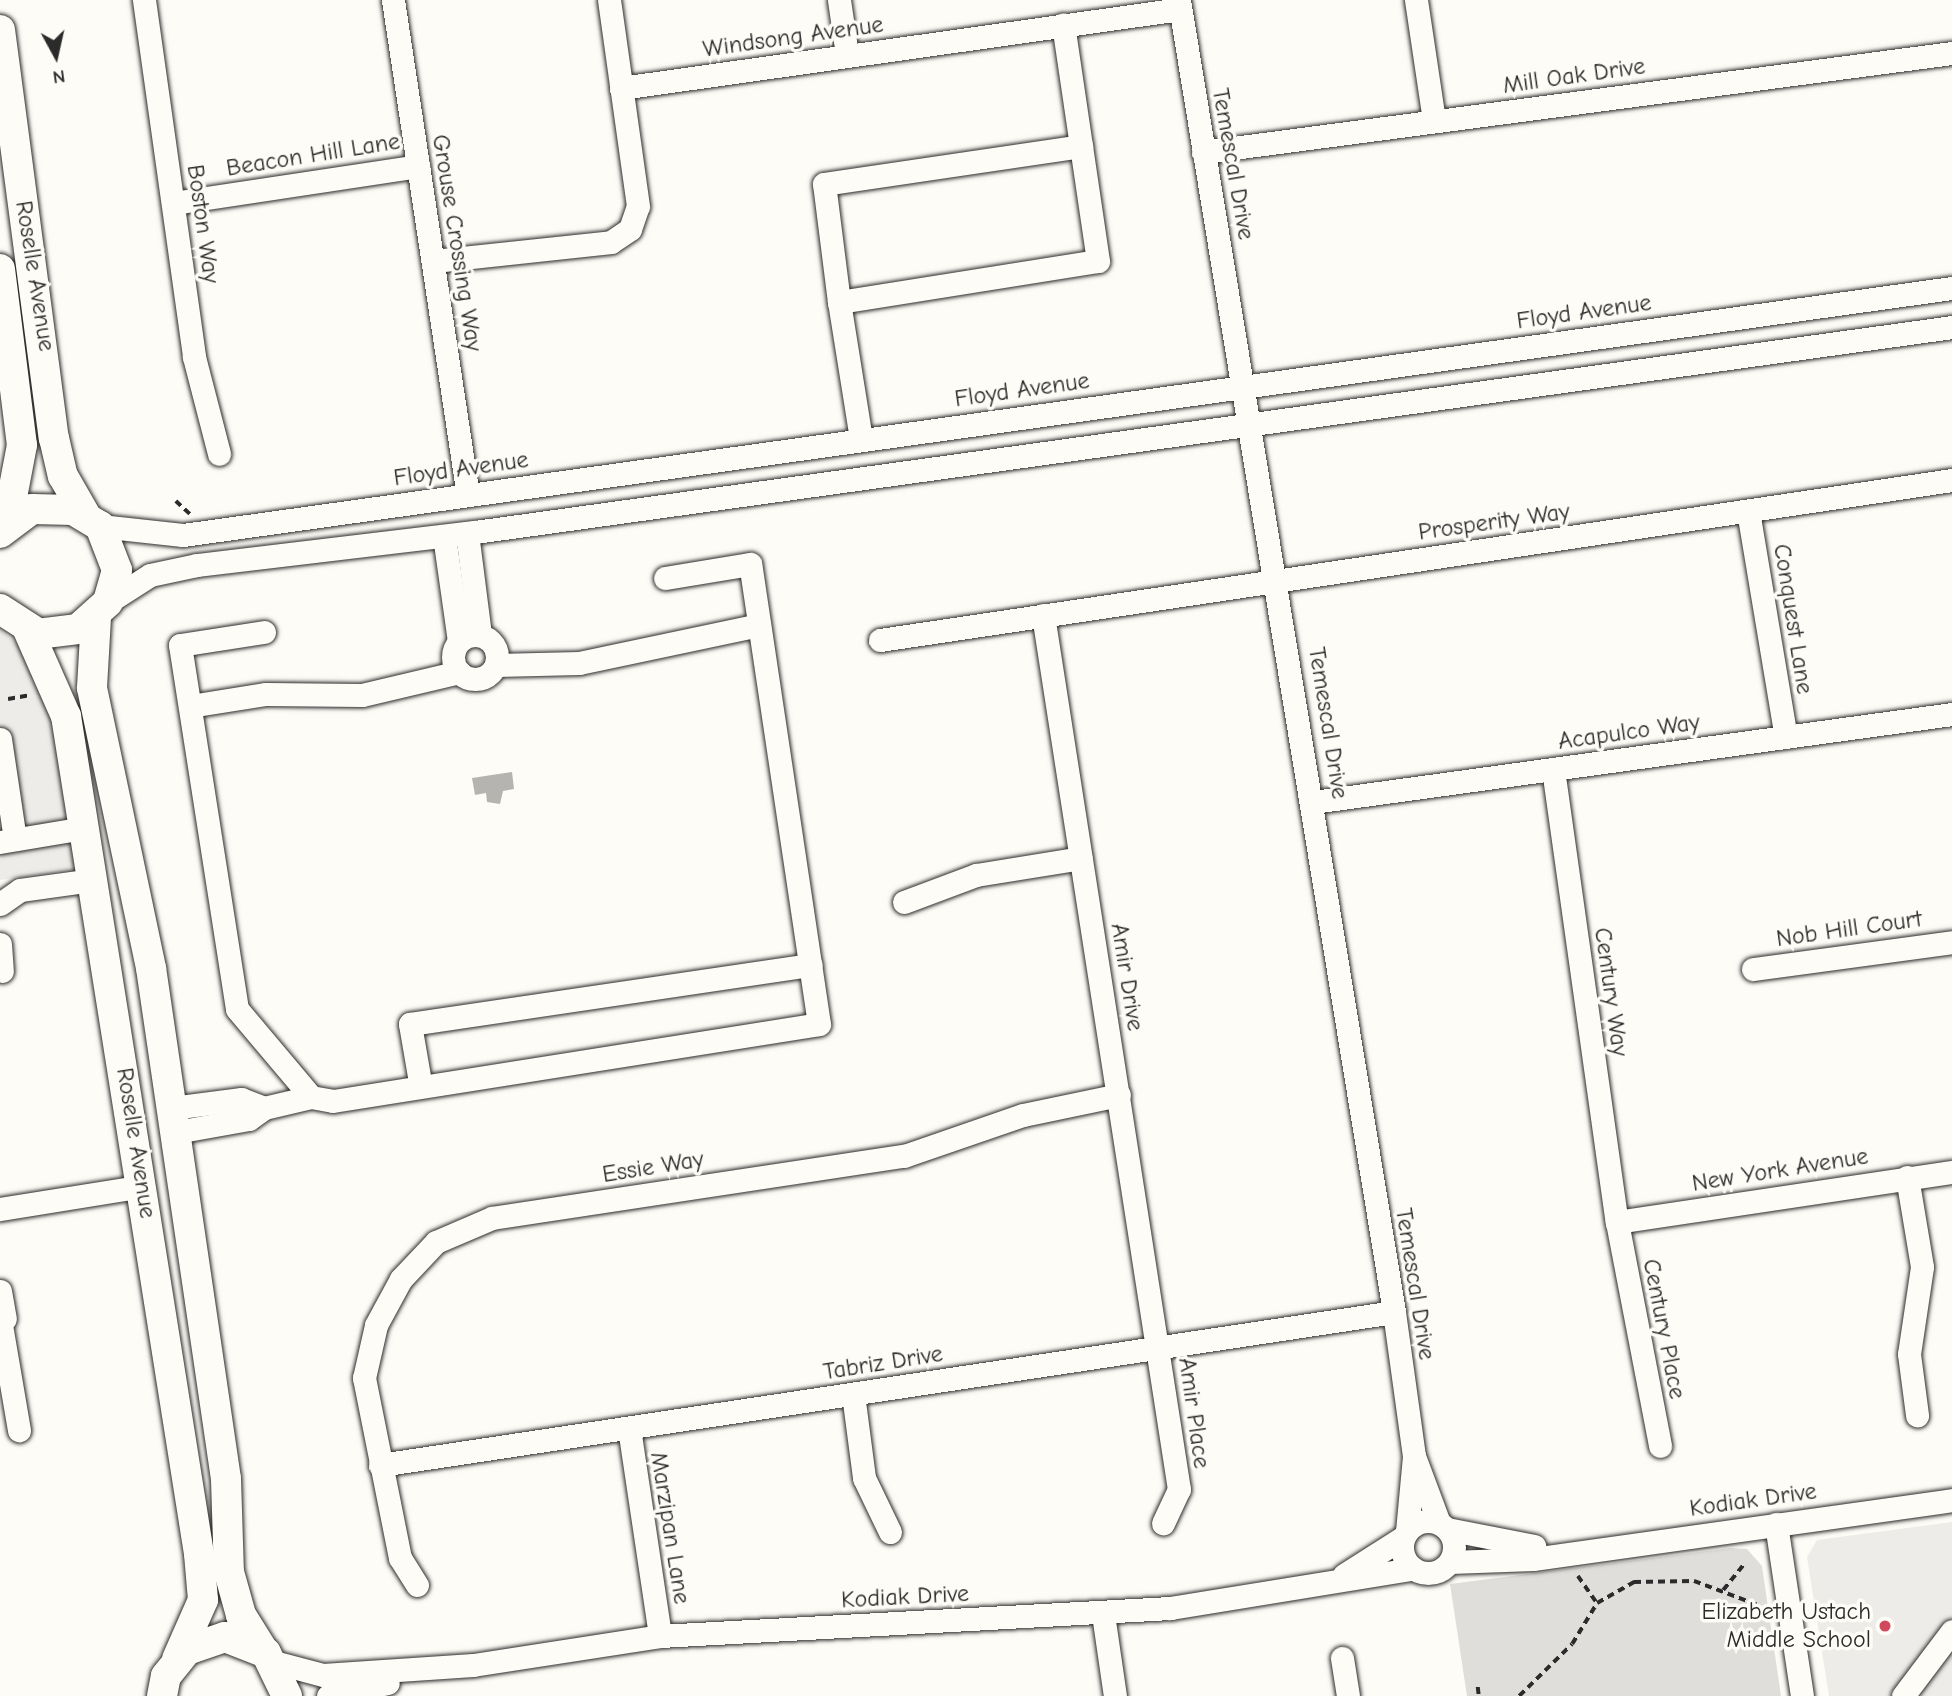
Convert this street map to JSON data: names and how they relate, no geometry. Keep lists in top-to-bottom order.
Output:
{
  "streets": {
    "main road": ["Roselle Avenue"],
    "street": [
      "Windsong Avenue",
      "Mill Oak Drive",
      "Beacon Hill Lane",
      "Temescal Drive",
      "Boston Way",
      "Grouse Crossing Way",
      "Floyd Avenue",
      "Prosperity Way",
      "Conquest Lane",
      "Acapulco Way",
      "Nob Hill Court",
      "Amir Drive",
      "Century Way",
      "Essie Way",
      "New York Avenue",
      "Century Place",
      "Tabriz Drive",
      "Amir Place",
      "Kodiak Drive",
      "Marzipan Lane"
    ]
  },
  "crossings": [
    ["Windsong Avenue", "Temescal Drive"],
    ["Mill Oak Drive", "Temescal Drive"],
    ["Beacon Hill Lane", "Boston Way"],
    ["Beacon Hill Lane", "Grouse Crossing Way"],
    ["Temescal Drive", "Floyd Avenue"],
    ["Temescal Drive", "Prosperity Way"],
    ["Temescal Drive", "Acapulco Way"],
    ["Temescal Drive", "Tabriz Drive"],
    ["Temescal Drive", "Kodiak Drive"],
    ["Grouse Crossing Way", "Floyd Avenue"],
    ["Roselle Avenue", "Floyd Avenue"],
    ["Roselle Avenue", "Kodiak Drive"],
    ["Prosperity Way", "Conquest Lane"],
    ["Prosperity Way", "Amir Drive"],
    ["Conquest Lane", "Acapulco Way"],
    ["Acapulco Way", "Century Way"],
    ["Amir Drive", "Essie Way"],
    ["Amir Drive", "Tabriz Drive"],
    ["Amir Drive", "Amir Place"],
    ["Century Way", "New York Avenue"],
    ["Century Way", "Century Place"],
    ["Essie Way", "Tabriz Drive"],
    ["New York Avenue", "Century Place"],
    ["Tabriz Drive", "Amir Place"],
    ["Tabriz Drive", "Marzipan Lane"],
    ["Kodiak Drive", "Marzipan Lane"]
  ],
  "places": ["Elizabeth Ustach Middle School"],
  "north": "bottom"
}
